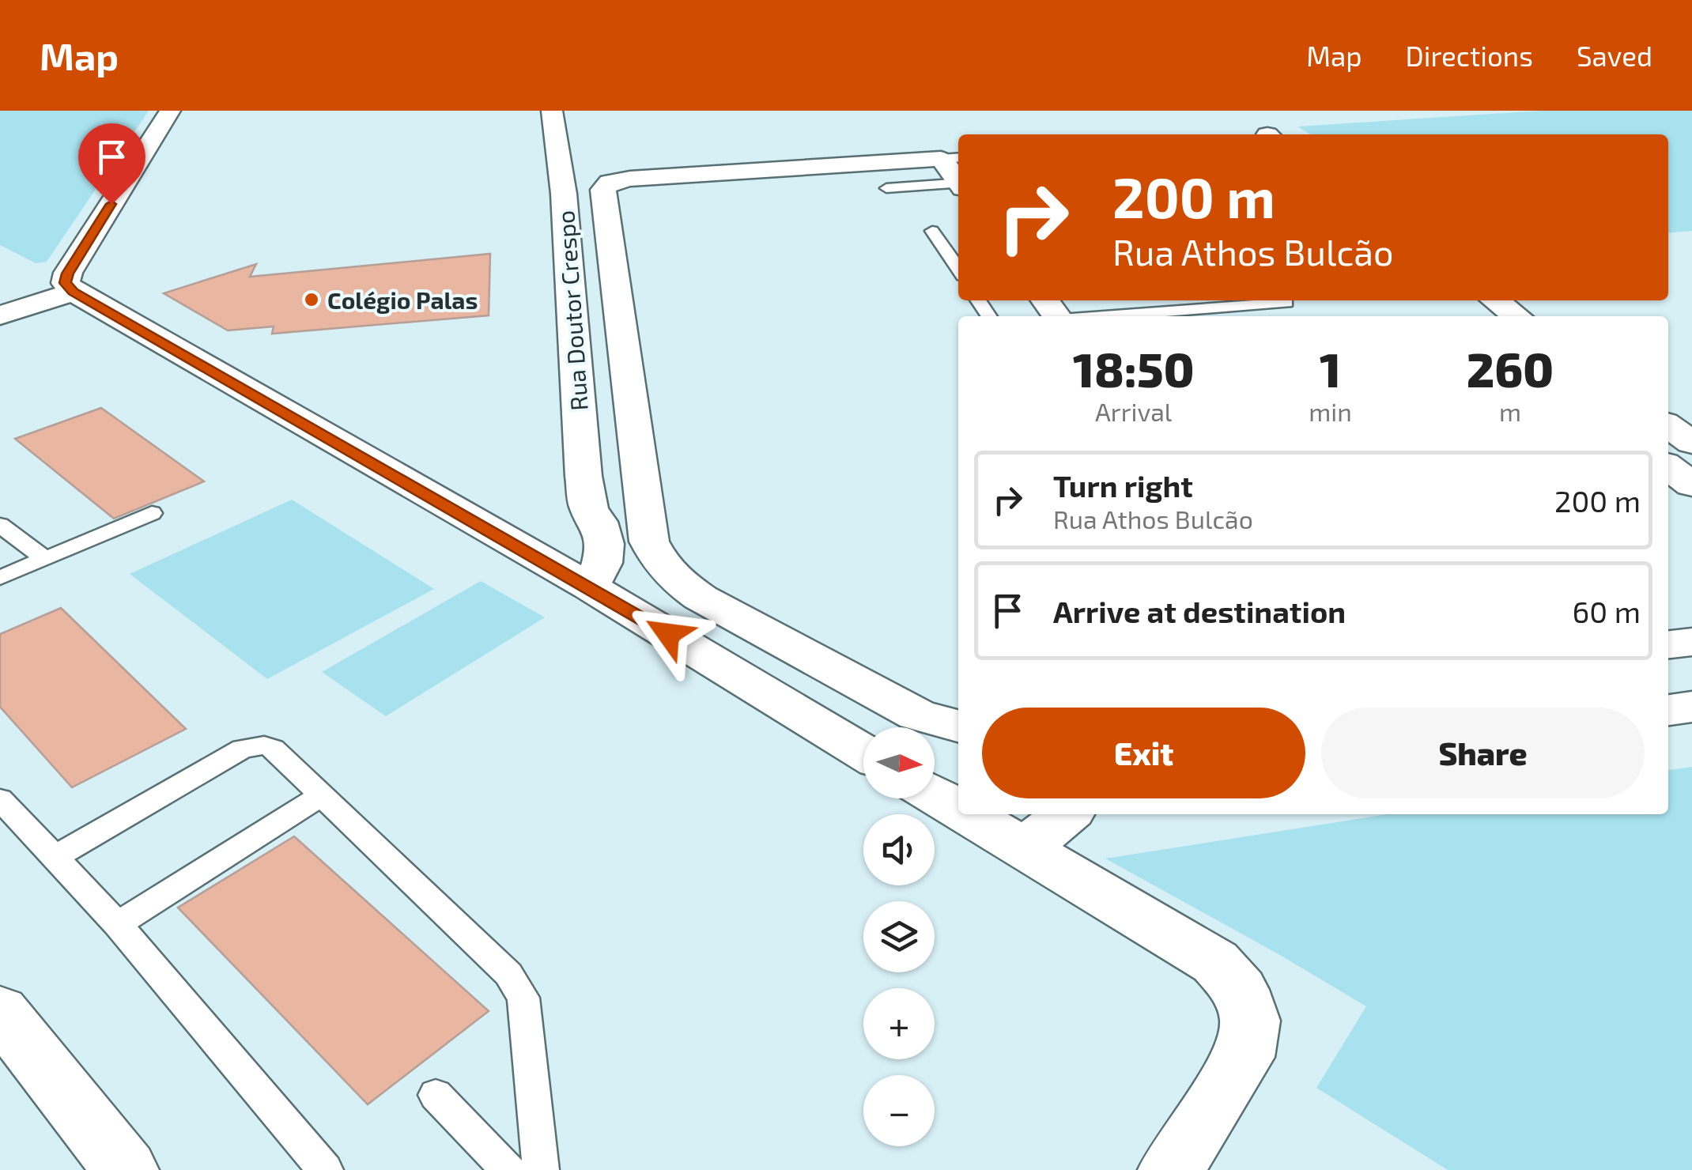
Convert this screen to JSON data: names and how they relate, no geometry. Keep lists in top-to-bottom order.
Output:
{
  "streets": {
    "street": ["Rua Doutor Crespo"]
  },
  "places": ["Colégio Palas"],
  "north": "right",
  "page": {
    "header": "Map",
    "nav": ["Map", "Directions", "Saved"],
    "turn": ["200 m", "Rua Athos Bulcão"],
    "eta": [
      "18:50",
      "Arrival",
      "1",
      "min",
      "260",
      "m"
    ],
    "list": [
      {
        "name": "Turn right",
        "note": "Rua Athos Bulcão",
        "value": "200 m"
      },
      {
        "name": "Arrive at destination",
        "value": "60 m"
      }
    ],
    "buttons": ["Exit", "Share"],
    "map_buttons": ["+", "−"]
  }
}
